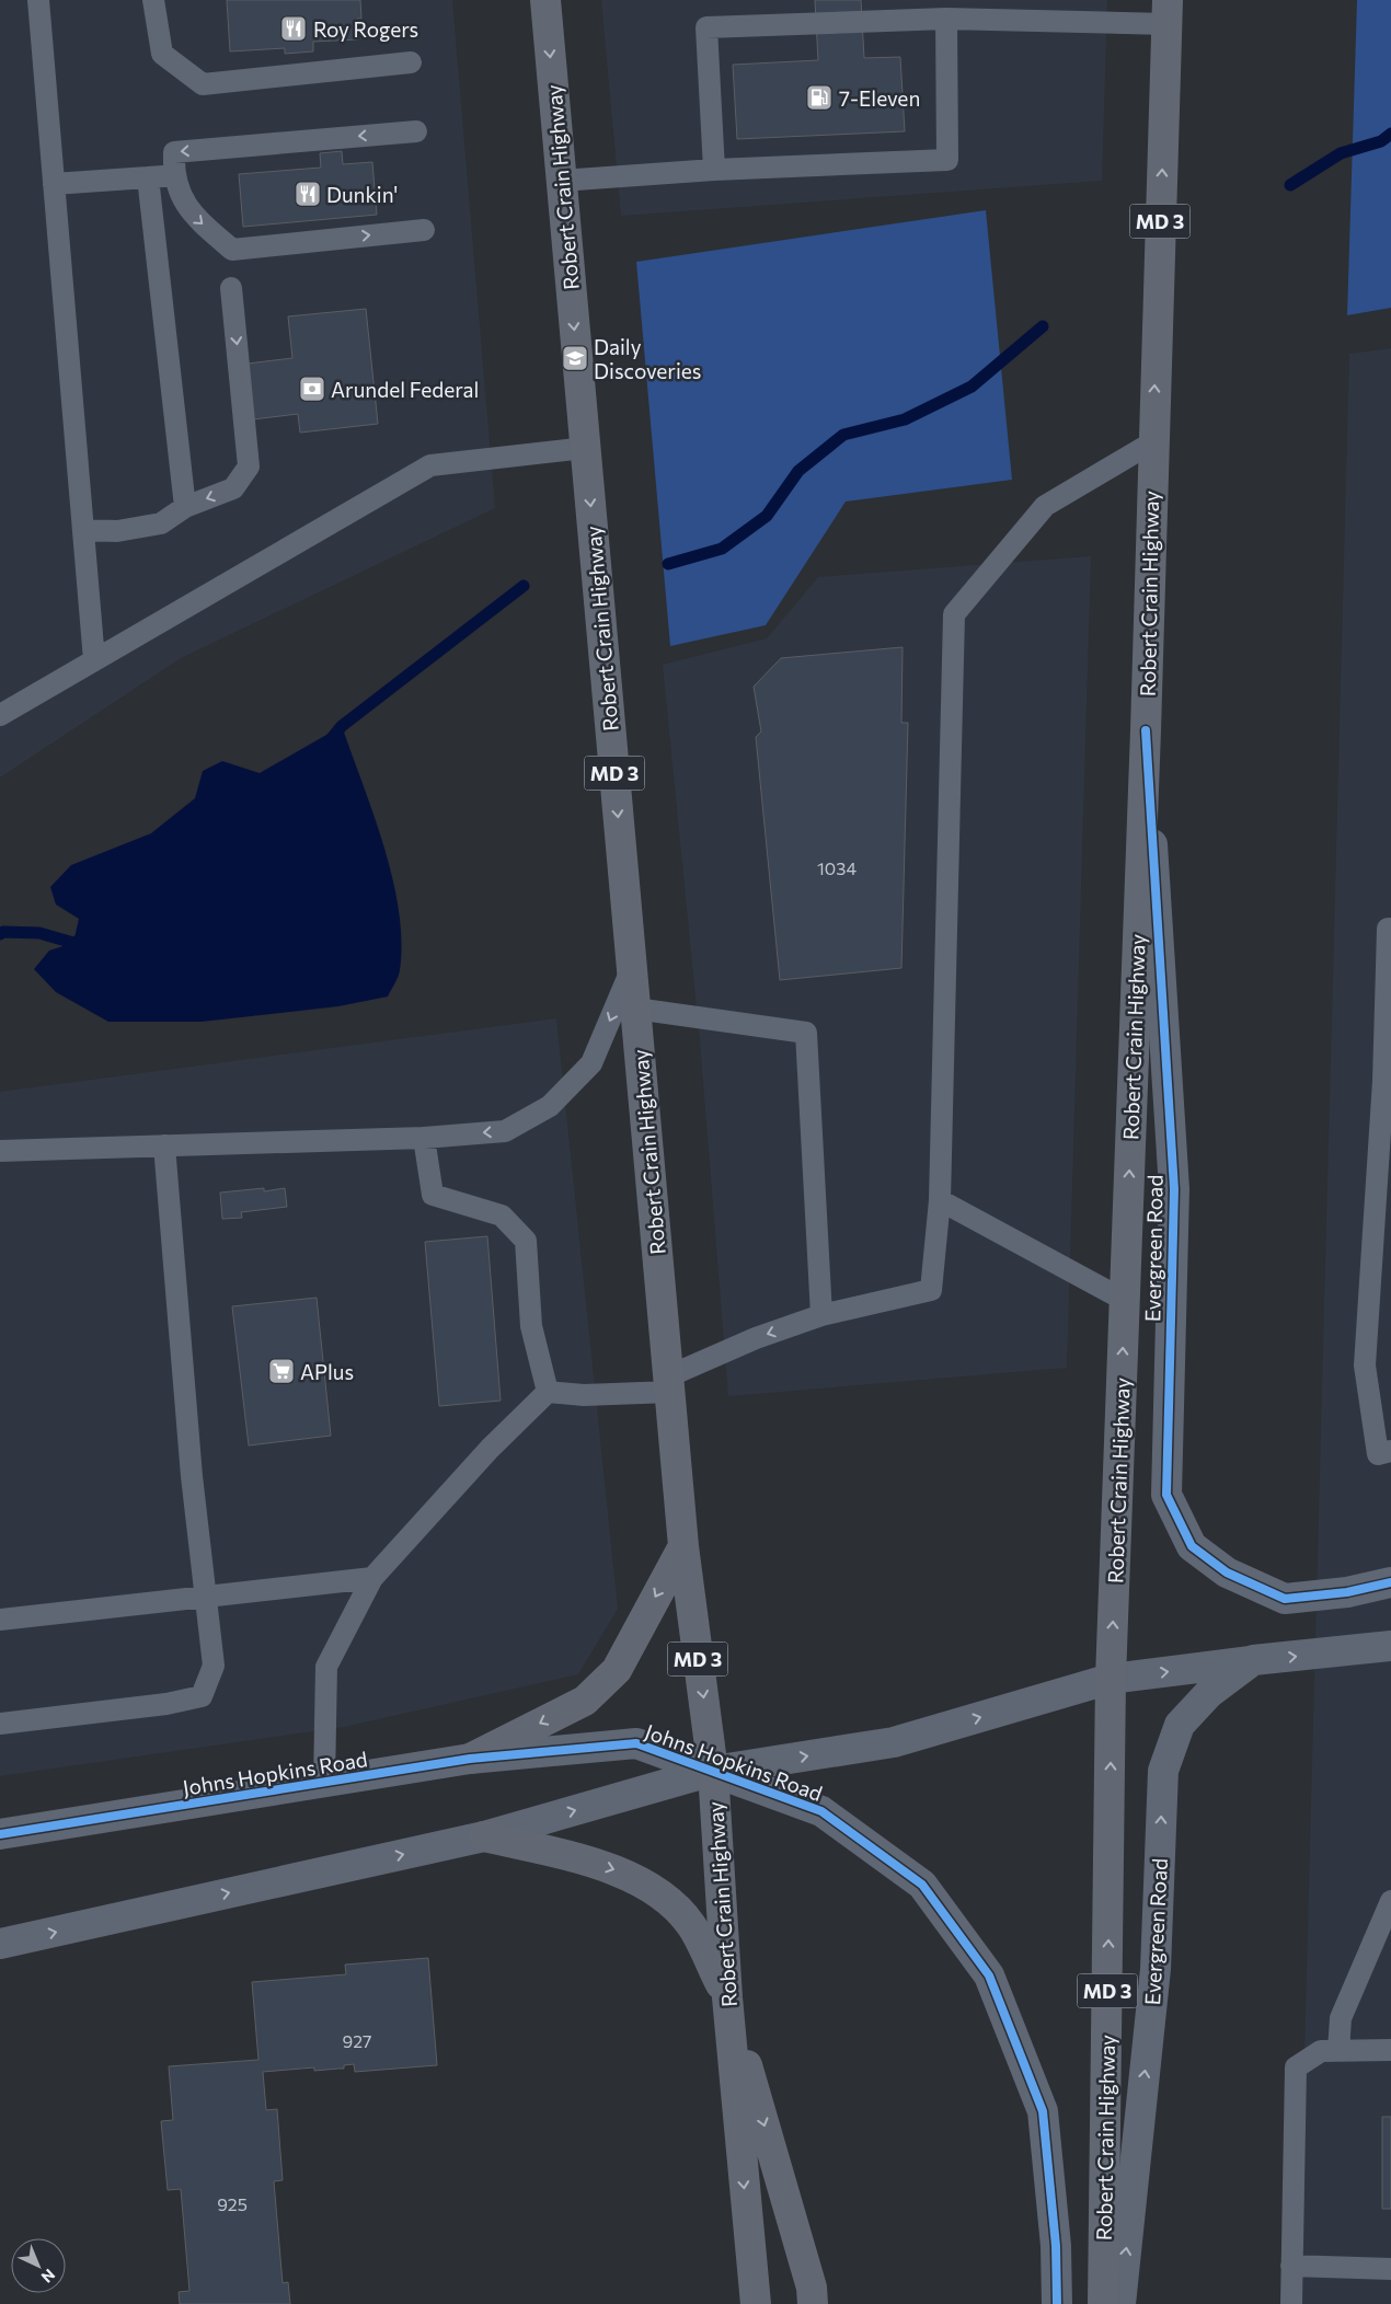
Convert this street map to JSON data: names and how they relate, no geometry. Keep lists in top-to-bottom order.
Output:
{
  "streets": {
    "highway": ["Robert Crain Highway", "MD 3"],
    "street": ["Evergreen Road", "Johns Hopkins Road"]
  },
  "crossings": [
    ["Robert Crain Highway", "Evergreen Road"],
    ["Robert Crain Highway", "Johns Hopkins Road"]
  ],
  "one_way": ["Evergreen Road"],
  "places": {
    "restaurant": ["Roy Rogers", "Dunkin'"],
    "fuel station": ["7-Eleven"],
    "school or university": ["Daily Discoveries"],
    "bank": ["Arundel Federal"],
    "supermarket": ["APlus"]
  },
  "house_numbers": ["1034", "927", "925"],
  "north": "bottom right"
}
